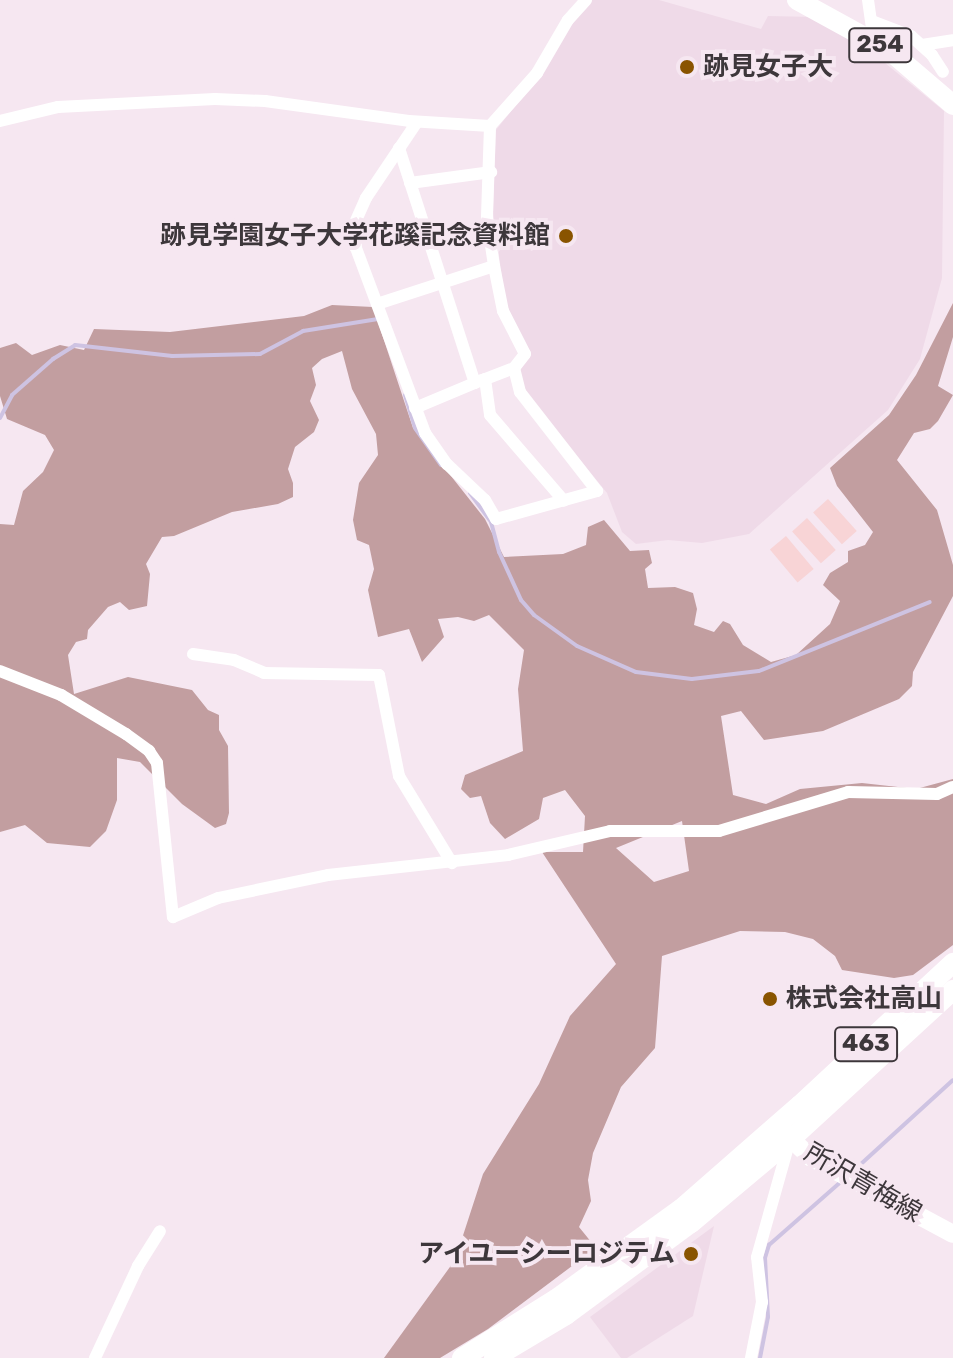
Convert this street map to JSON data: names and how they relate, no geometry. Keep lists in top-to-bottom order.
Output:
{
  "streets": {
    "highway": ["254", "463"],
    "main road": ["所沢青梅線"]
  },
  "crossings": [
    ["463", "所沢青梅線"]
  ],
  "places": [
    "跡見女子大",
    "跡見学園女子大学花蹊記念資料館",
    "株式会社高山",
    "アイユーシーロジテム"
  ]
}
